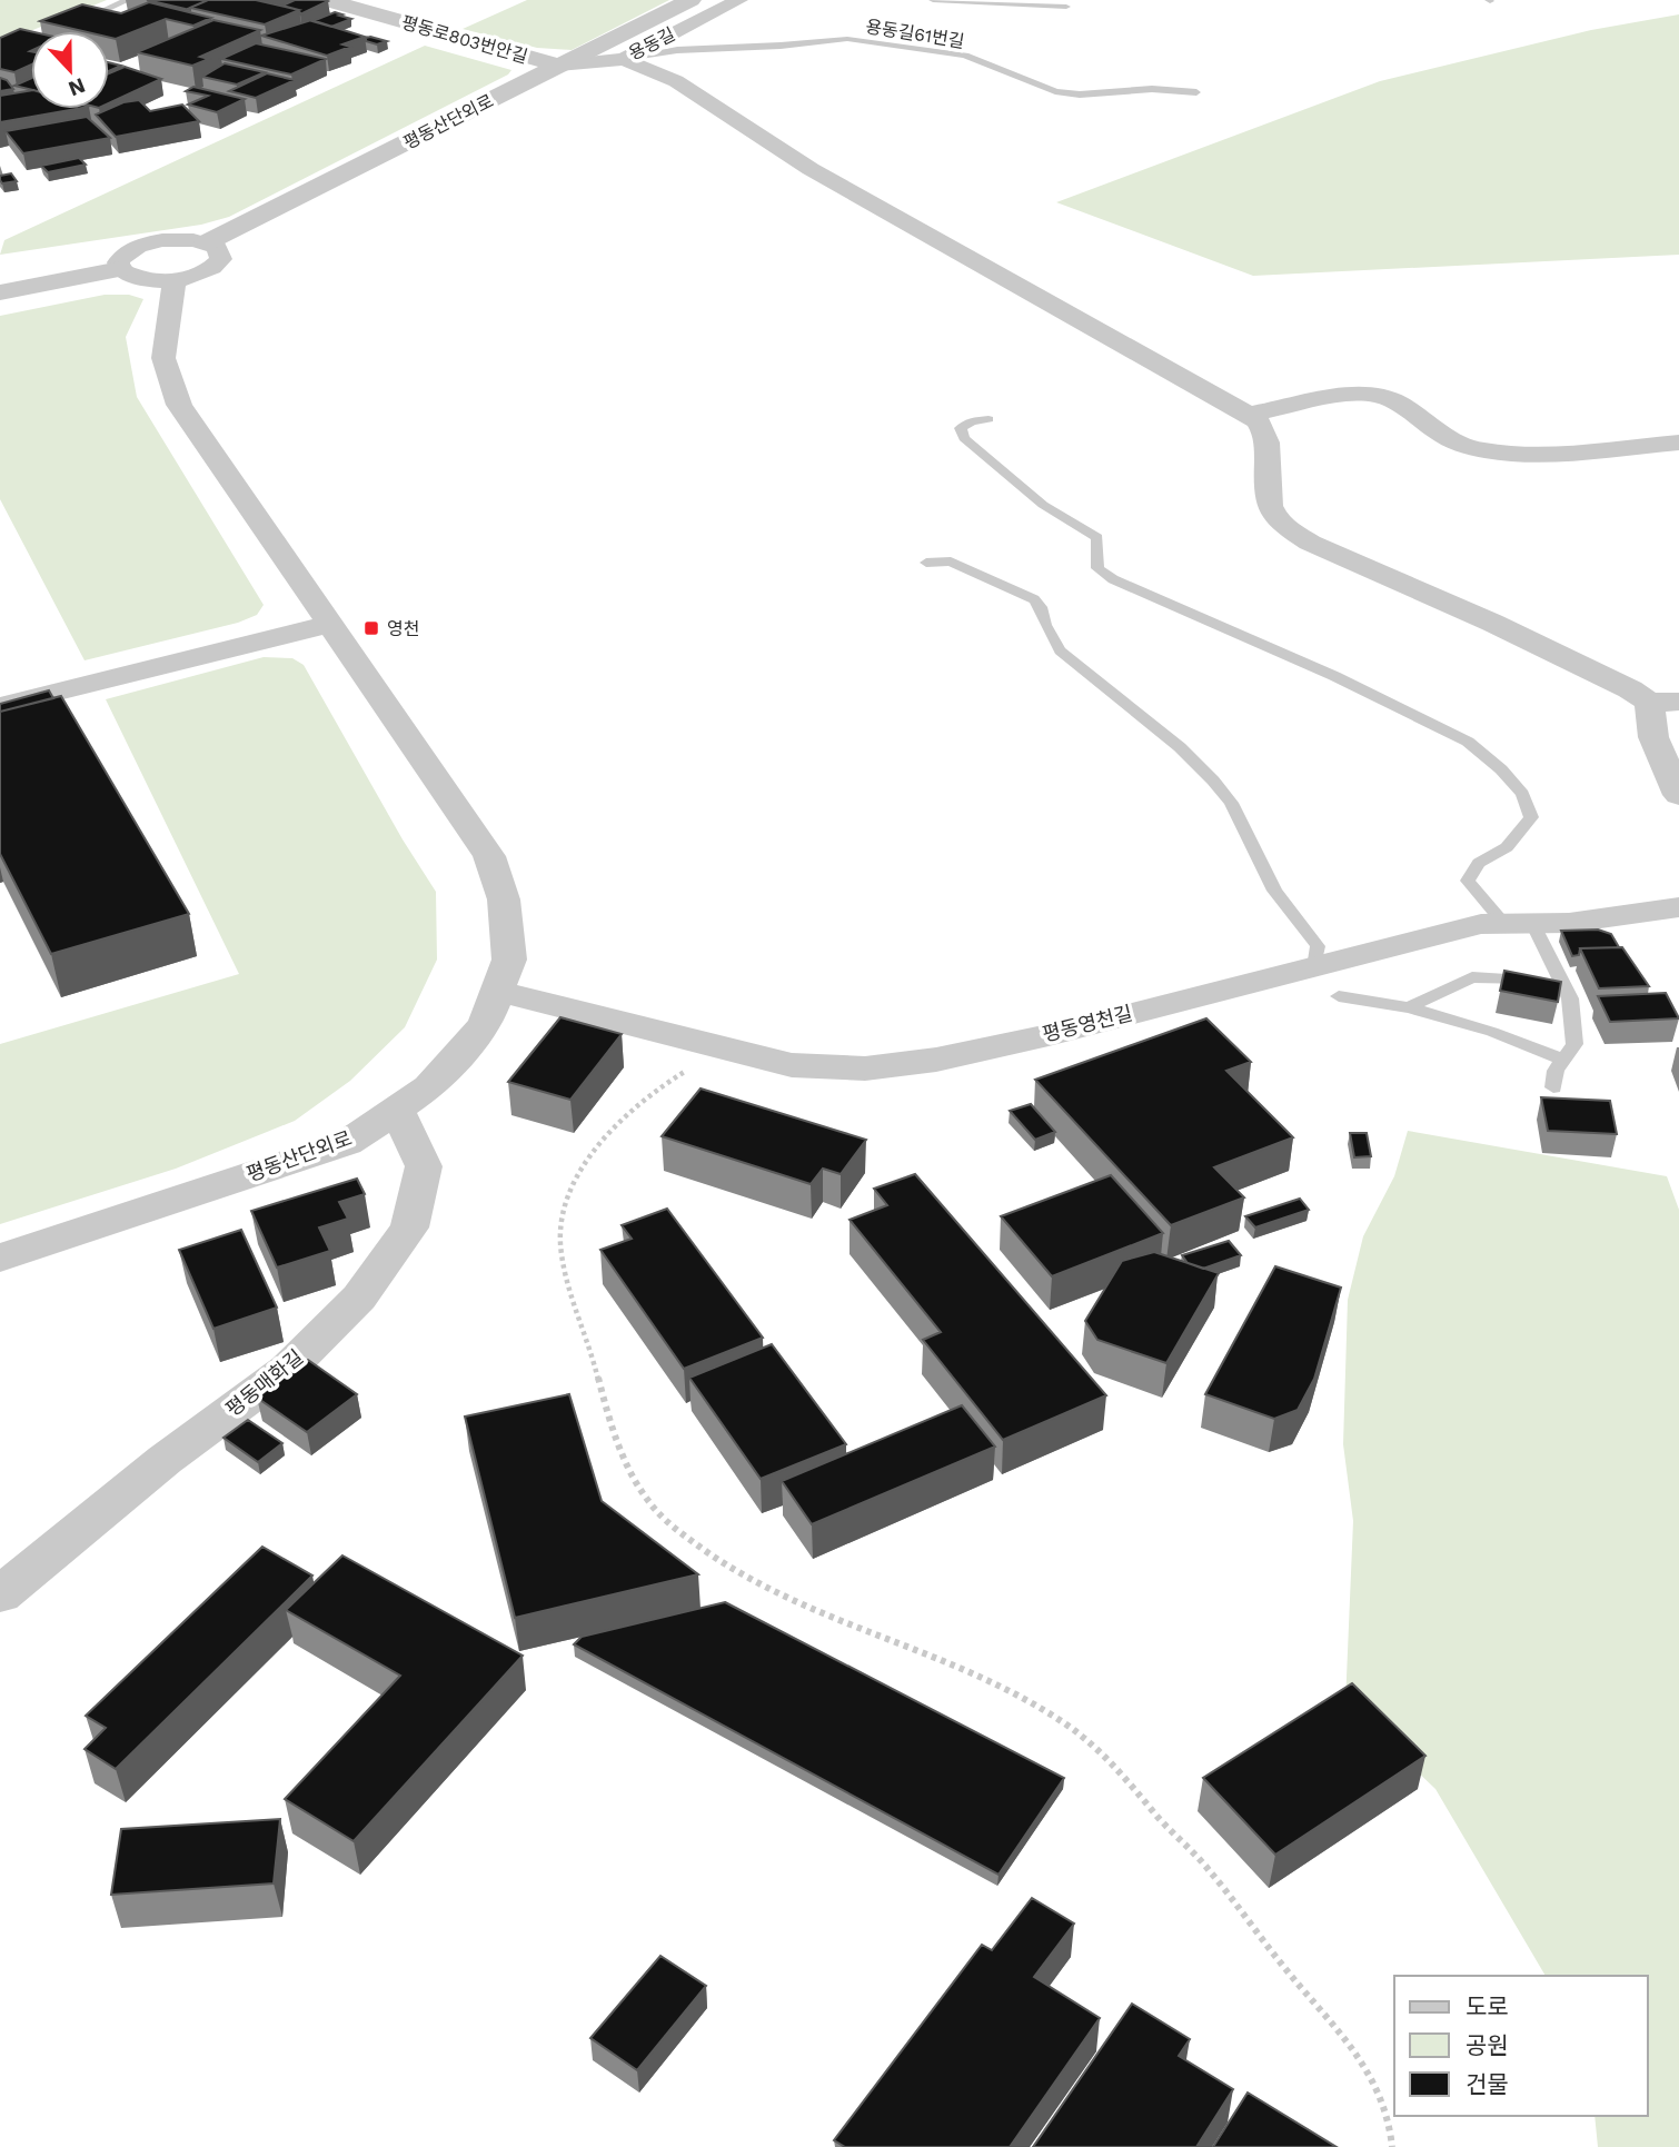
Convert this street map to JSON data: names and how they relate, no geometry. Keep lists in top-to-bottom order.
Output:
{
  "streets": {
    "street": [
      "평동로803번안길",
      "용동길",
      "평동산단외로",
      "평동영천길",
      "평동매화길"
    ],
    "lane": ["용동길61번길"]
  },
  "crossings": [
    ["용동길61번길", "용동길"],
    ["평동로803번안길", "용동길"],
    ["평동로803번안길", "평동산단외로"],
    ["용동길", "평동산단외로"],
    ["평동산단외로", "평동영천길"],
    ["평동산단외로", "평동매화길"]
  ],
  "places": {
    "transit": ["영천"]
  },
  "legend": ["도로", "공원", "건물"],
  "north": "bottom"
}
